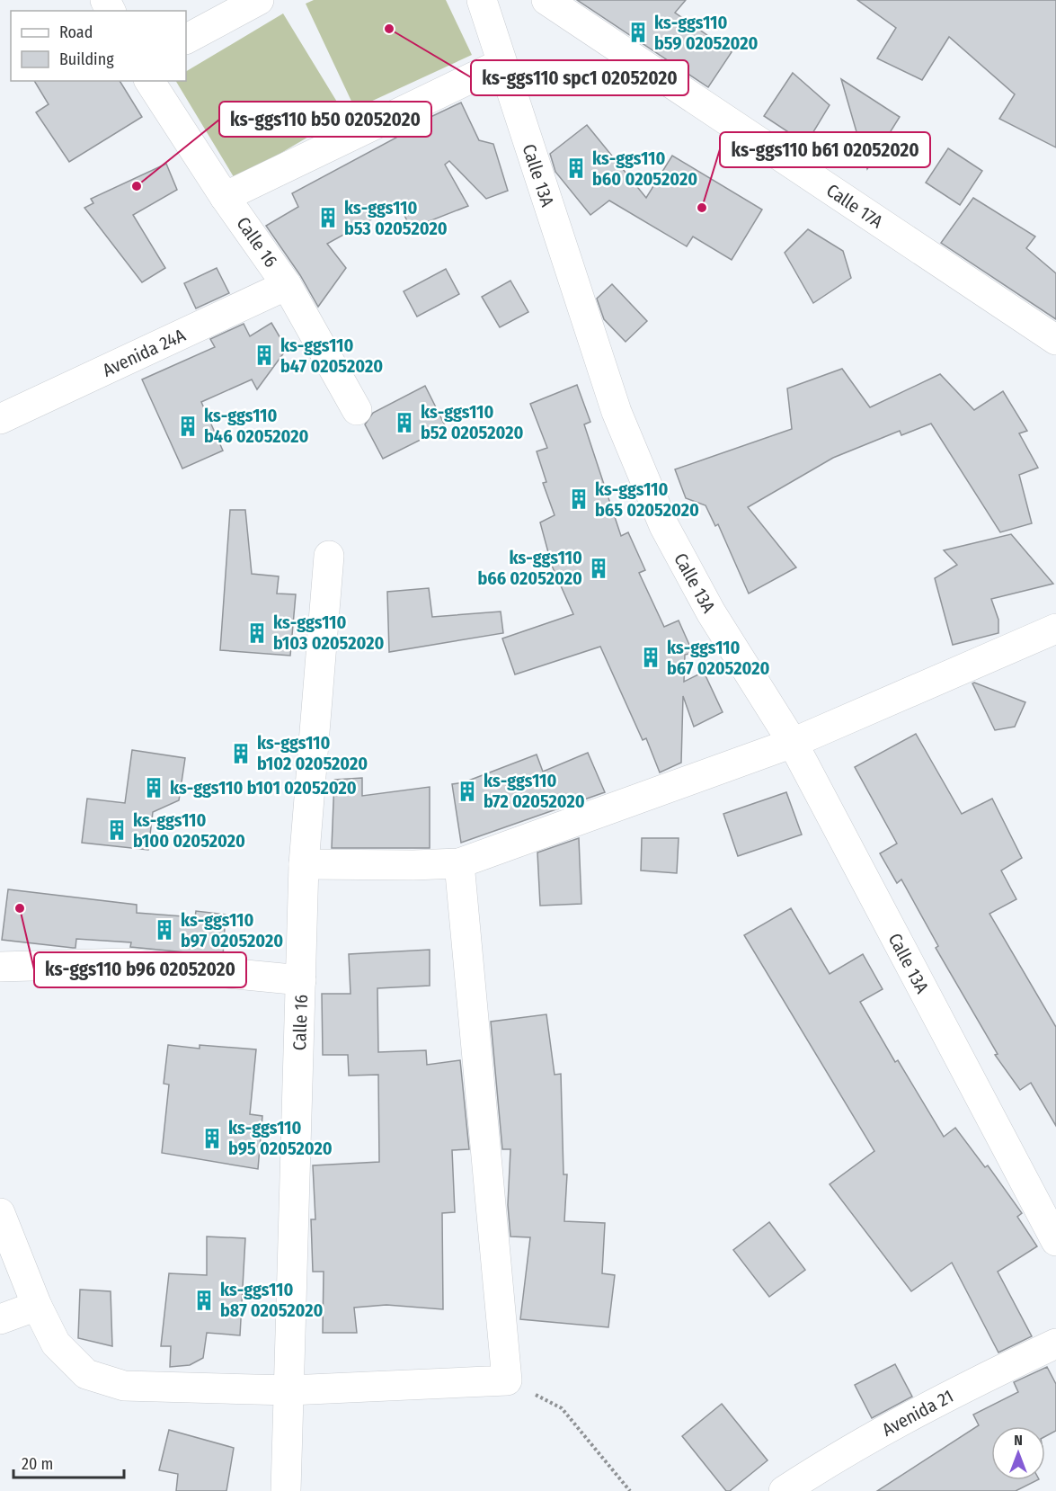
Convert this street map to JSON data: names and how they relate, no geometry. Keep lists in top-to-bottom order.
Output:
{
  "streets": {
    "street": [
      "Calle 13A",
      "Calle 17A",
      "Calle 16",
      "Avenida 24A",
      "Avenida 21"
    ]
  },
  "crossings": [
    ["Calle 16", "Avenida 24A"]
  ],
  "places": {
    "other": [
      "ks-ggs110 spc1 02052020",
      "ks-ggs110 b50 02052020",
      "ks-ggs110 b61 02052020",
      "ks-ggs110 b96 02052020"
    ],
    "building": [
      "ks-ggs110 b59 02052020",
      "ks-ggs110 b60 02052020",
      "ks-ggs110 b53 02052020",
      "ks-ggs110 b47 02052020",
      "ks-ggs110 b52 02052020",
      "ks-ggs110 b46 02052020",
      "ks-ggs110 b65 02052020",
      "ks-ggs110 b66 02052020",
      "ks-ggs110 b103 02052020",
      "ks-ggs110 b67 02052020",
      "ks-ggs110 b102 02052020",
      "ks-ggs110 b101 02052020",
      "ks-ggs110 b72 02052020",
      "ks-ggs110 b100 02052020",
      "ks-ggs110 b97 02052020",
      "ks-ggs110 b95 02052020",
      "ks-ggs110 b87 02052020"
    ]
  },
  "legend": ["Road", "Building"],
  "scale_bar": "20 m",
  "north": "top"
}
